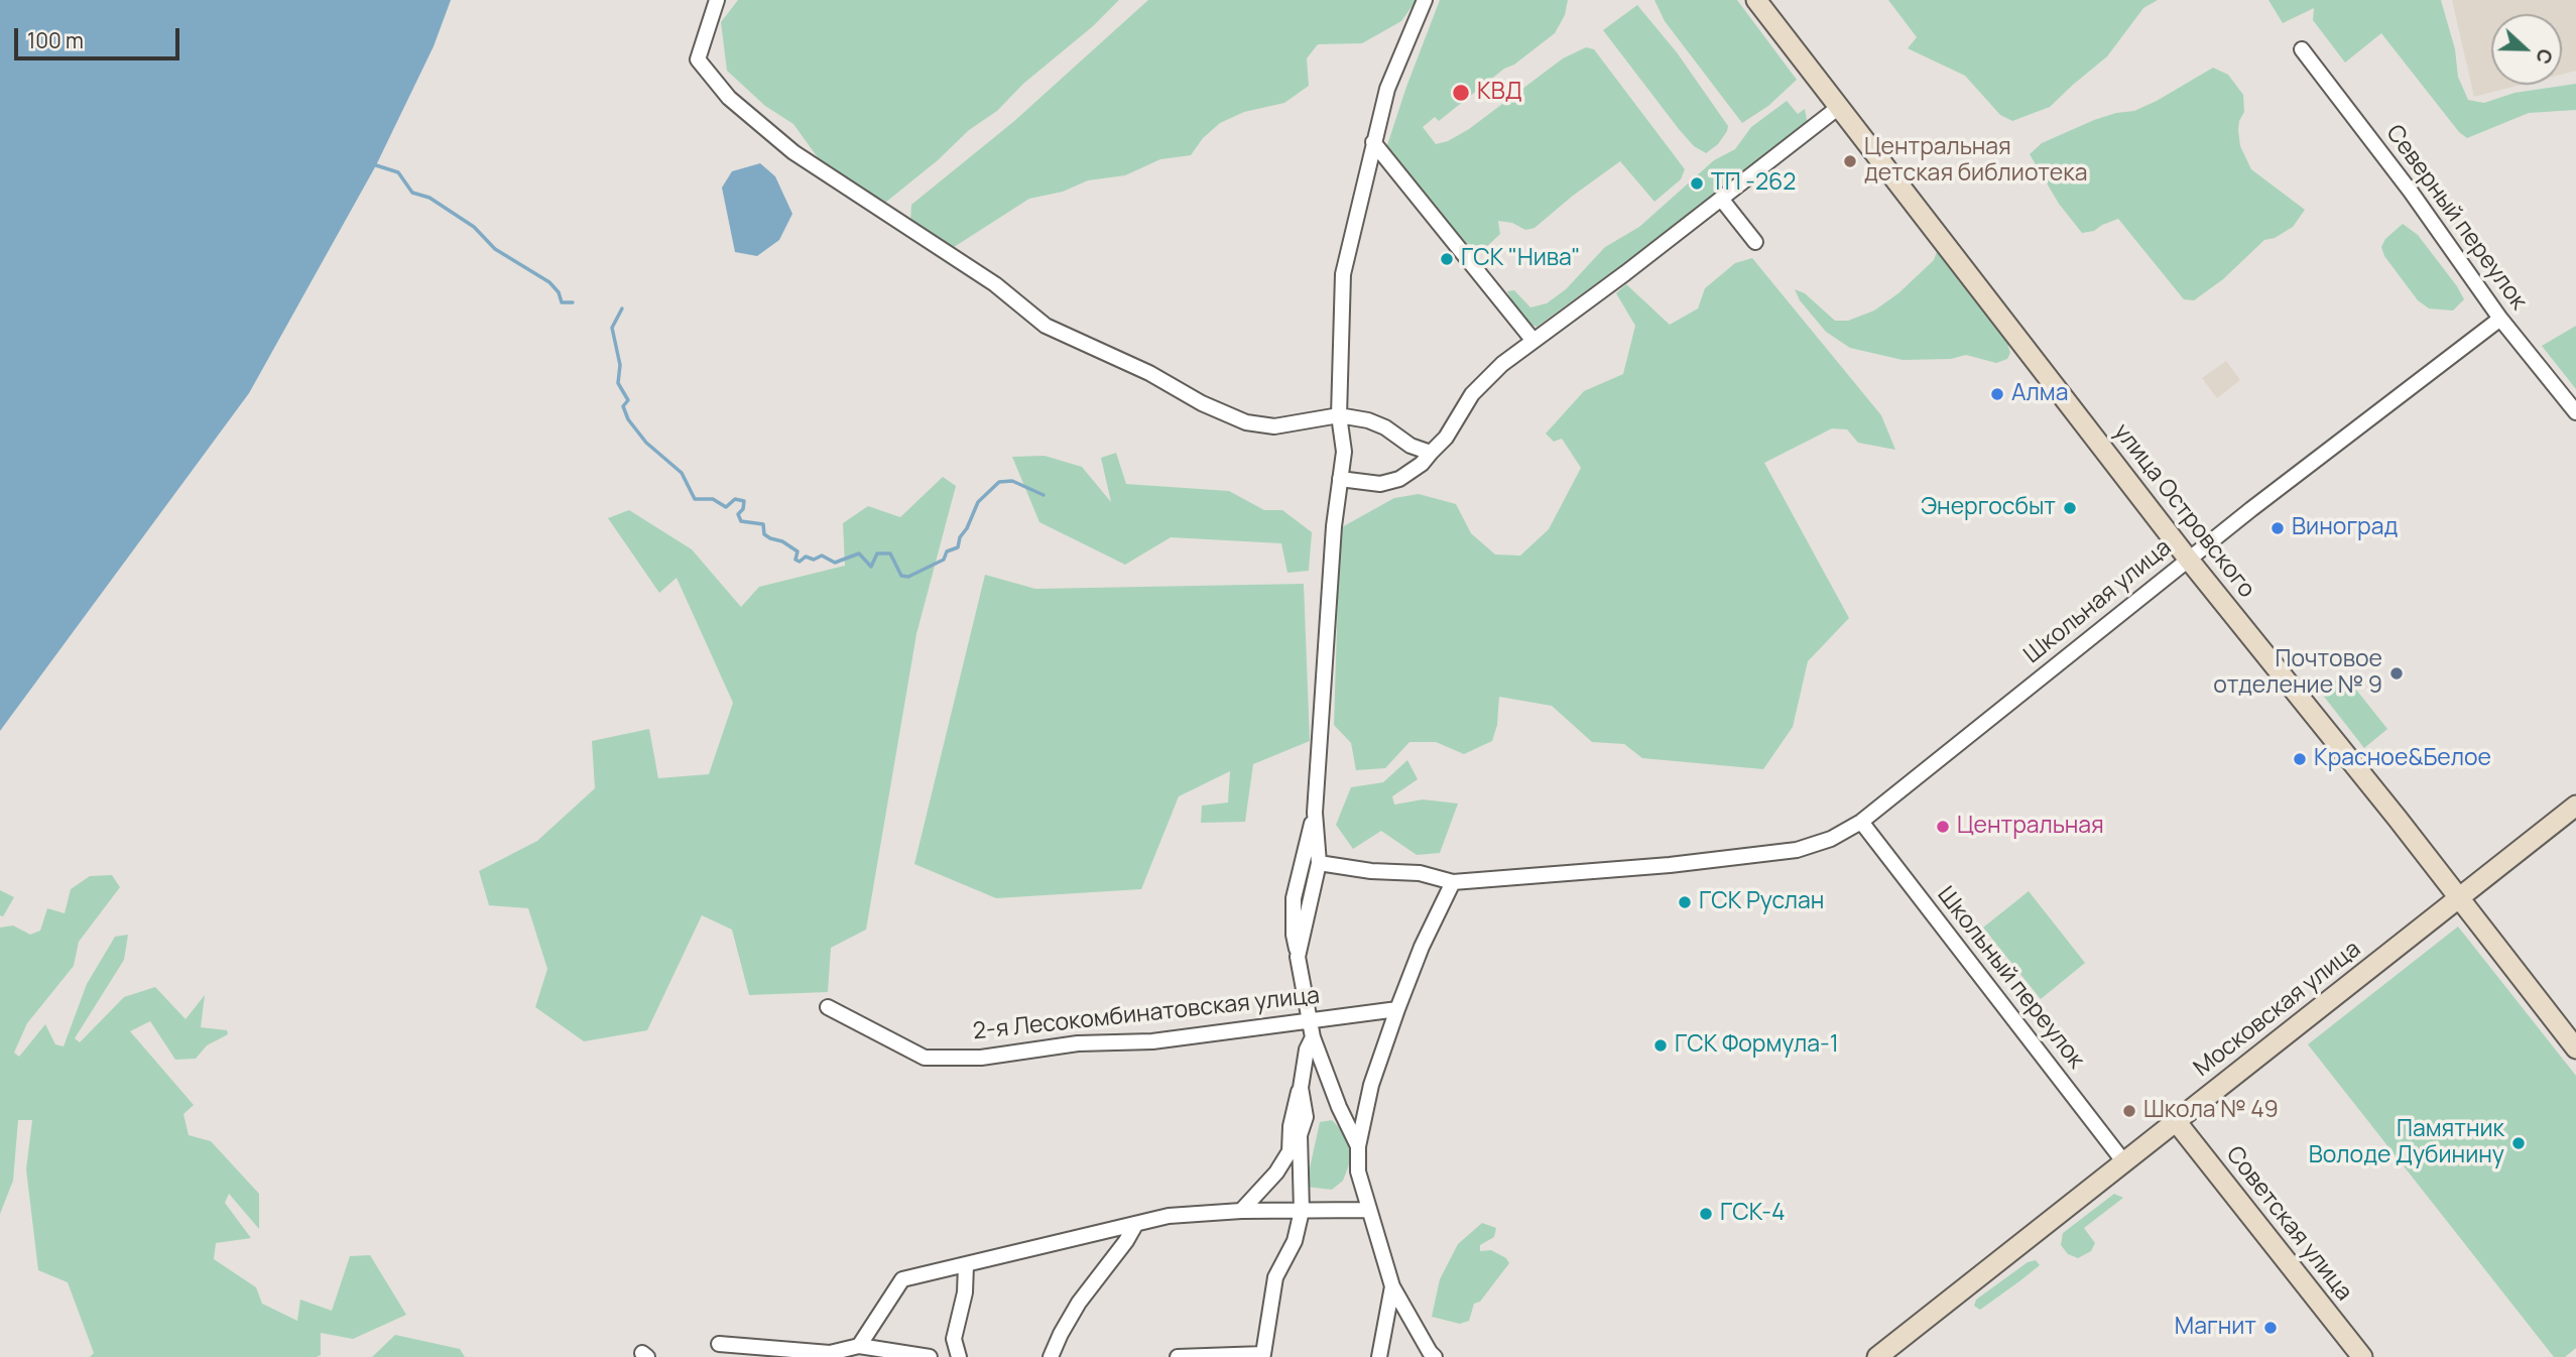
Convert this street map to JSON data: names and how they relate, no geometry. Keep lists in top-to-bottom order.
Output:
{
  "streets": {
    "main road": ["улица Островского", "Московская улица", "Советская улица"],
    "street": [
      "Северный переулок",
      "Школьная улица",
      "Школьный переулок",
      "2-я Лесокомбинатовская улица"
    ]
  },
  "crossings": [
    ["Северный переулок", "Школьная улица"],
    ["улица Островского", "Школьная улица"],
    ["улица Островского", "Московская улица"],
    ["Школьная улица", "Школьный переулок"],
    ["Школьный переулок", "Московская улица"],
    ["Московская улица", "Советская улица"]
  ],
  "places": [
    "КВД",
    "Центральная детская библиотека",
    "ТП -262",
    "ГСК \"Нива\"",
    "Алма",
    "Энергосбыт",
    "Виноград",
    "Почтовое отделение № 9",
    "Красное&Белое",
    "Центральная",
    "ГСК Руслан",
    "ГСК Формула-1",
    "Школа № 49",
    "Памятник Володе Дубинину",
    "ГСК-4",
    "Магнит"
  ],
  "scale_bar": "100 m",
  "north": "right"
}
